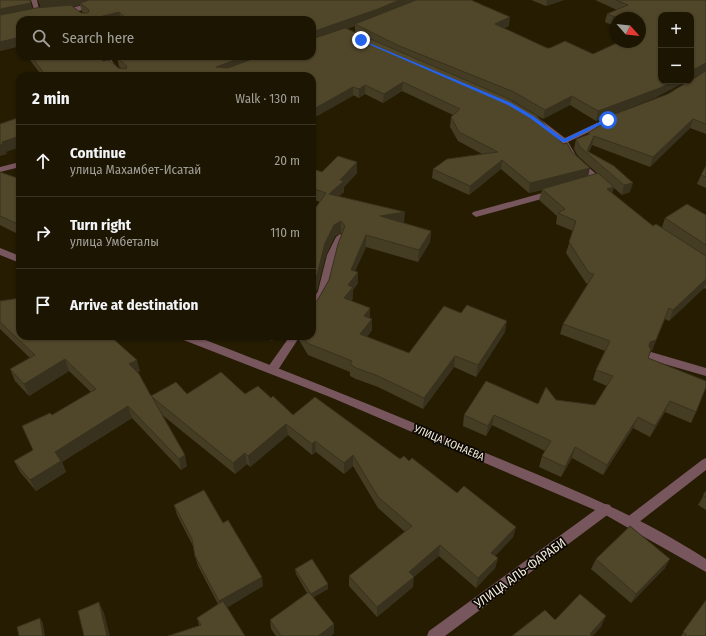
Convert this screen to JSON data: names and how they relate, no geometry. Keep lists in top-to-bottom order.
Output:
{
  "streets": {
    "street": ["УЛИЦА КОНАЕВА", "УЛИЦА АЛЬ-ФАРАБИ"]
  },
  "crossings": [
    ["УЛИЦА КОНАЕВА", "УЛИЦА АЛЬ-ФАРАБИ"]
  ],
  "north": "bottom right",
  "page": {
    "map_buttons": ["+", "−"],
    "search": "Search here",
    "heading": ["2 min", "Walk · 130 m"],
    "list": [
      ["Continue", "улица Махамбет-Исатай", "20 m"],
      ["Turn right", "улица Умбеталы", "110 m"],
      "Arrive at destination"
    ]
  }
}
